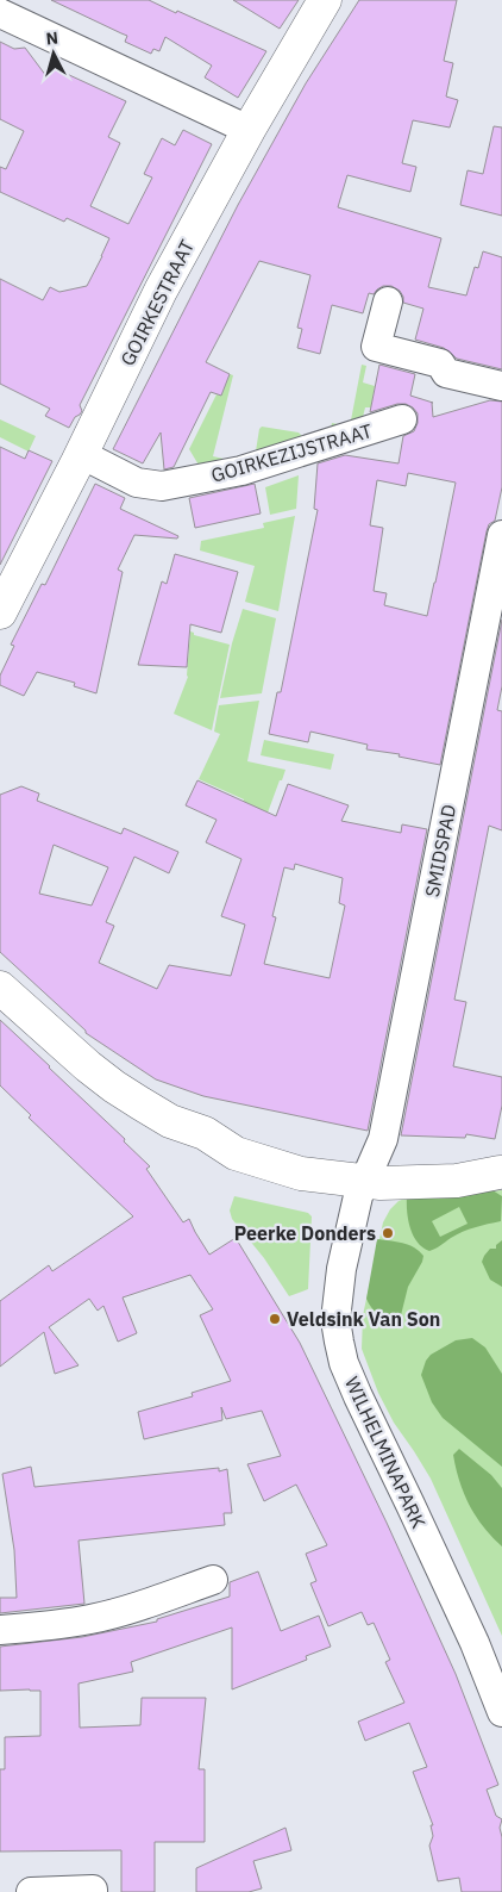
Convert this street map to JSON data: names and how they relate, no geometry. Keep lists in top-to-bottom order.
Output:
{
  "streets": {
    "street": [
      "GOIRKESTRAAT",
      "GOIRKEZIJSTRAAT",
      "SMIDSPAD",
      "WILHELMINAPARK"
    ]
  },
  "crossings": [
    ["GOIRKESTRAAT", "GOIRKEZIJSTRAAT"],
    ["SMIDSPAD", "WILHELMINAPARK"]
  ],
  "places": ["Peerke Donders", "Veldsink Van Son"],
  "north": "top"
}
